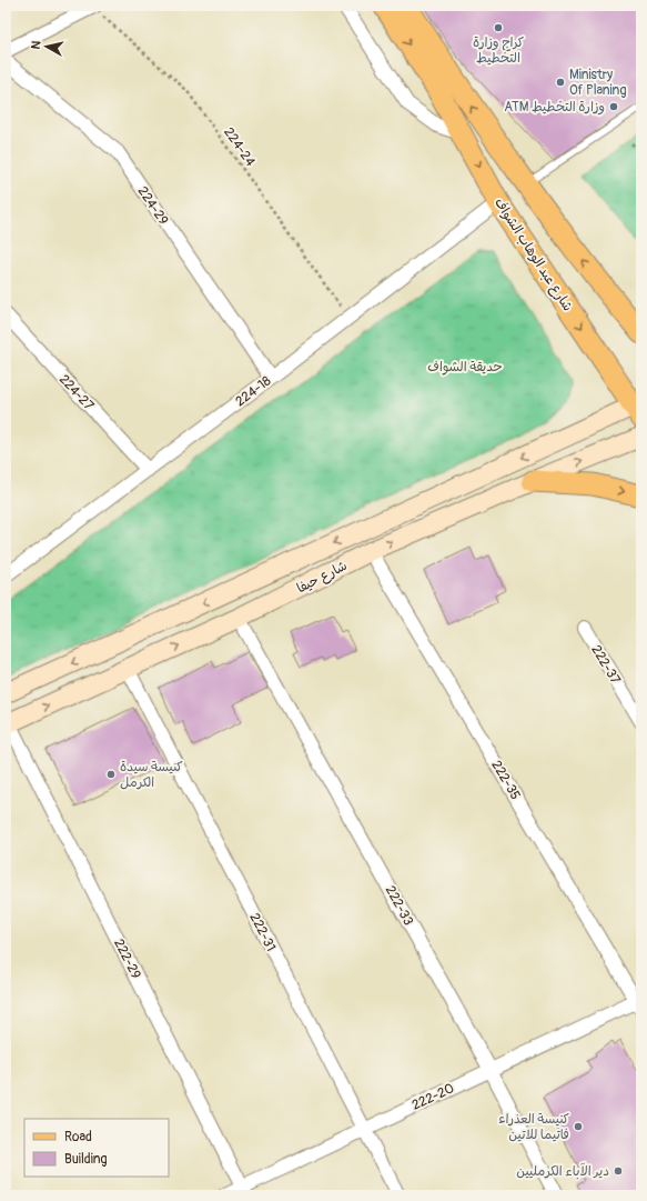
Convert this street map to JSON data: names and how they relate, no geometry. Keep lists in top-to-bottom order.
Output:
{
  "streets": {
    "main road": ["شارع عبد الوهاب الشواف", "شارع حيفا"],
    "street": [
      "224-29",
      "224-18",
      "224-27",
      "222-37",
      "222-35",
      "222-33",
      "222-31",
      "222-29",
      "222-20"
    ],
    "path": ["224-24"]
  },
  "crossings": [
    ["224-24", "224-18"],
    ["224-29", "224-18"],
    ["شارع عبد الوهاب الشواف", "224-18"],
    ["شارع عبد الوهاب الشواف", "شارع حيفا"],
    ["224-18", "224-27"],
    ["شارع حيفا", "222-35"],
    ["شارع حيفا", "222-33"],
    ["شارع حيفا", "222-31"],
    ["شارع حيفا", "222-29"],
    ["222-35", "222-20"],
    ["222-33", "222-20"],
    ["222-31", "222-20"],
    ["222-29", "222-20"]
  ],
  "parks": ["حديقة الشواف"],
  "places": [
    "كراج وزارة التخطيط",
    "Ministry Of Planing",
    "ATM وزارة التخطيط",
    "كنيسة سيدة الكرمل",
    "كنيسة العذراء فاتيما للاتين",
    "دير الآباء الكرمليين"
  ],
  "legend": ["Road", "Building"],
  "north": "left"
}
